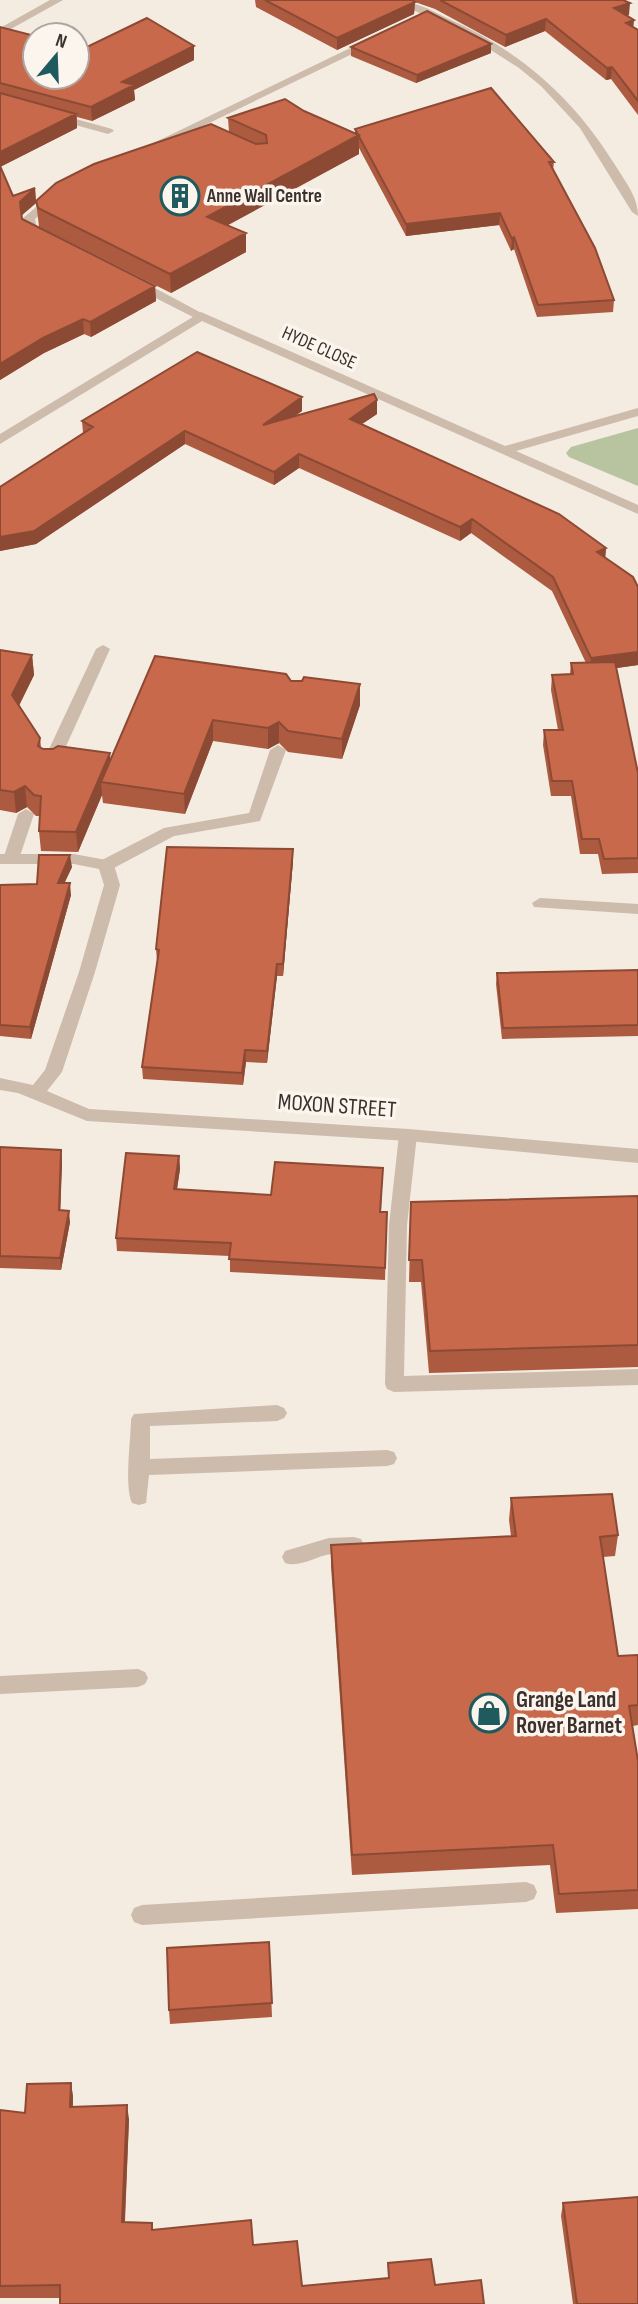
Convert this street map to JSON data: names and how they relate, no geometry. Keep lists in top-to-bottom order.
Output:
{
  "streets": {
    "street": ["HYDE CLOSE", "MOXON STREET"]
  },
  "places": {
    "building": ["Anne Wall Centre"],
    "shop": ["Grange Land Rover Barnet"]
  },
  "north": "top"
}
